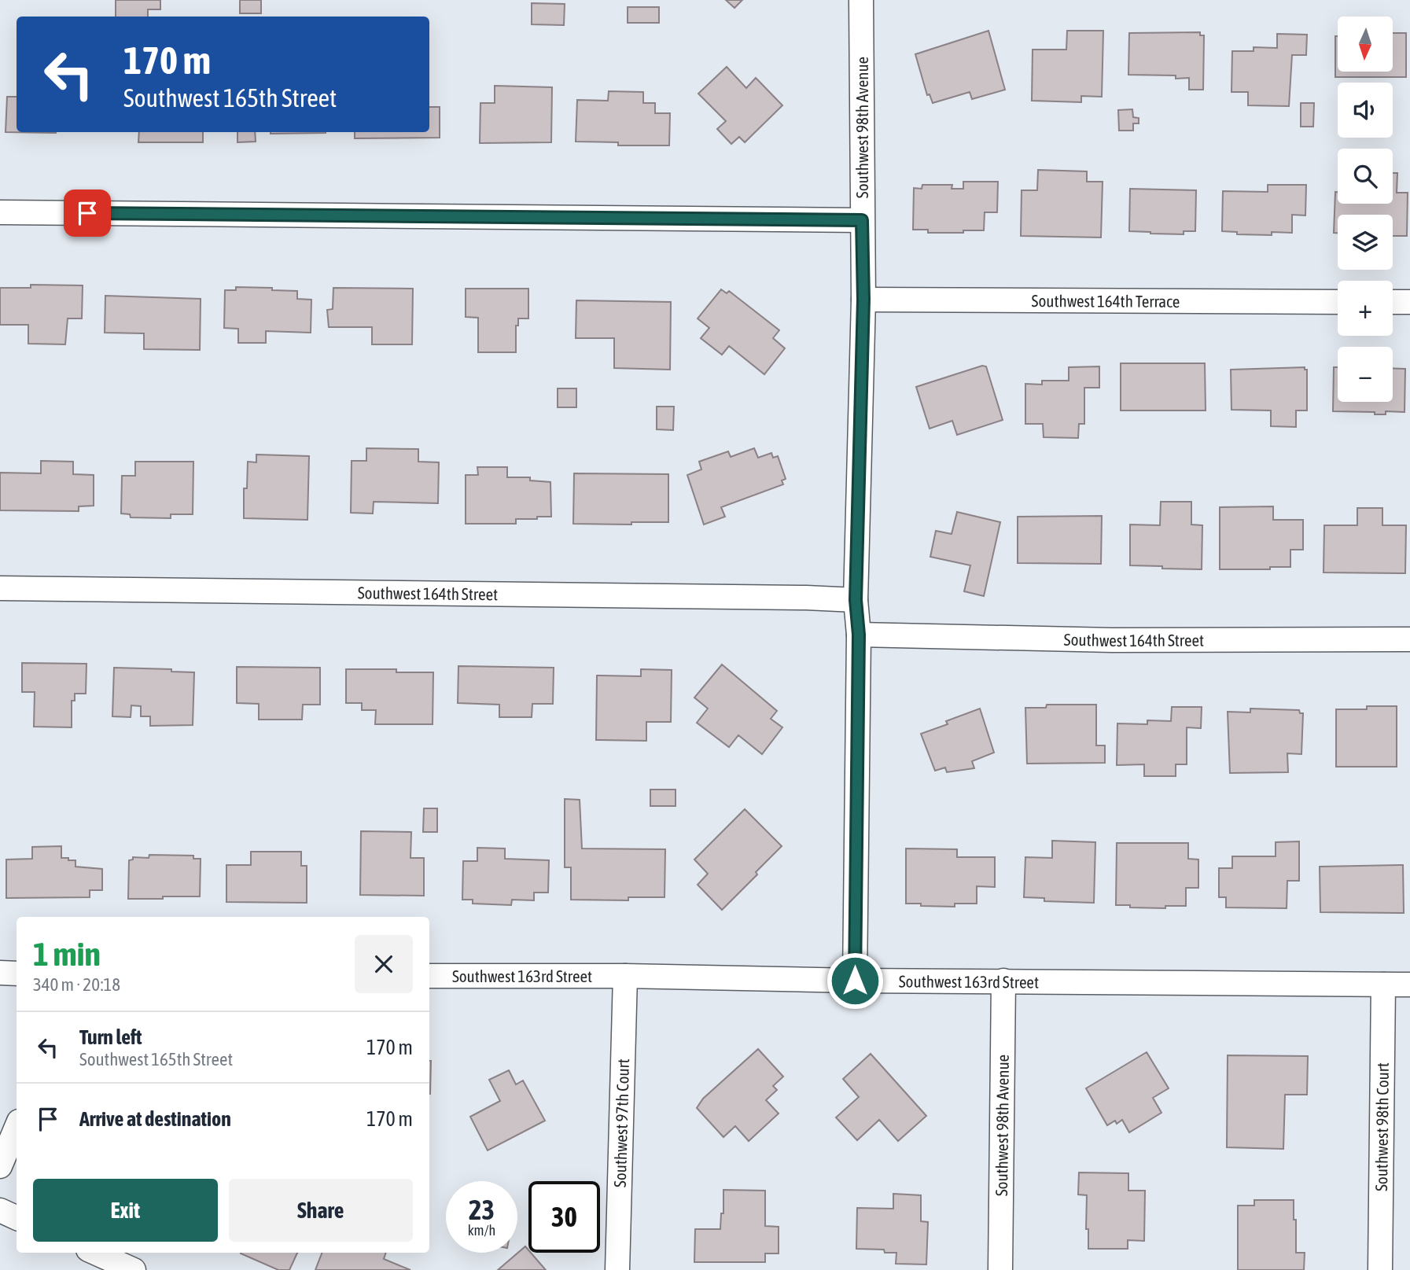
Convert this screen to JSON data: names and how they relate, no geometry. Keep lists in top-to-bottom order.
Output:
{
  "streets": {
    "street": [
      "Southwest 98th Avenue",
      "Southwest 164th Terrace",
      "Southwest 164th Street",
      "Southwest 163rd Street",
      "Southwest 97th Court",
      "Southwest 98th Court"
    ]
  },
  "crossings": [
    ["Southwest 98th Avenue", "Southwest 164th Terrace"],
    ["Southwest 98th Avenue", "Southwest 164th Street"],
    ["Southwest 98th Avenue", "Southwest 163rd Street"],
    ["Southwest 163rd Street", "Southwest 97th Court"],
    ["Southwest 163rd Street", "Southwest 98th Court"]
  ],
  "north": "bottom",
  "page": {
    "map_buttons": ["+", "−"],
    "turn": ["170 m", "Southwest 165th Street"],
    "heading": ["1 min", "340 m · 20:18"],
    "list": [
      {
        "name": "Turn left",
        "note": "Southwest 165th Street",
        "value": "170 m"
      },
      {
        "name": "Arrive at destination",
        "value": "170 m"
      }
    ],
    "buttons": ["Exit", "Share"],
    "speed": "23 km/h",
    "limit": "30"
  }
}
